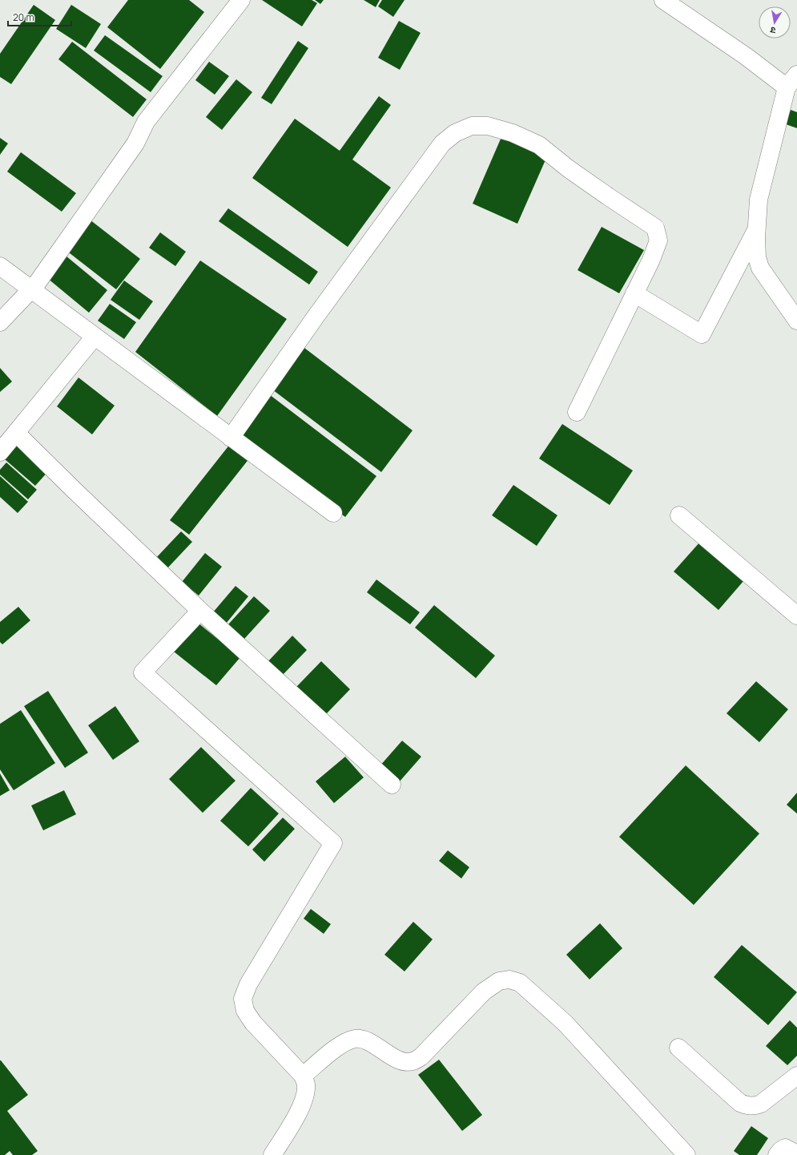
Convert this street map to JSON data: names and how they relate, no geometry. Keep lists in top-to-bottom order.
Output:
{
  "scale_bar": "20 m",
  "north": "bottom"
}
